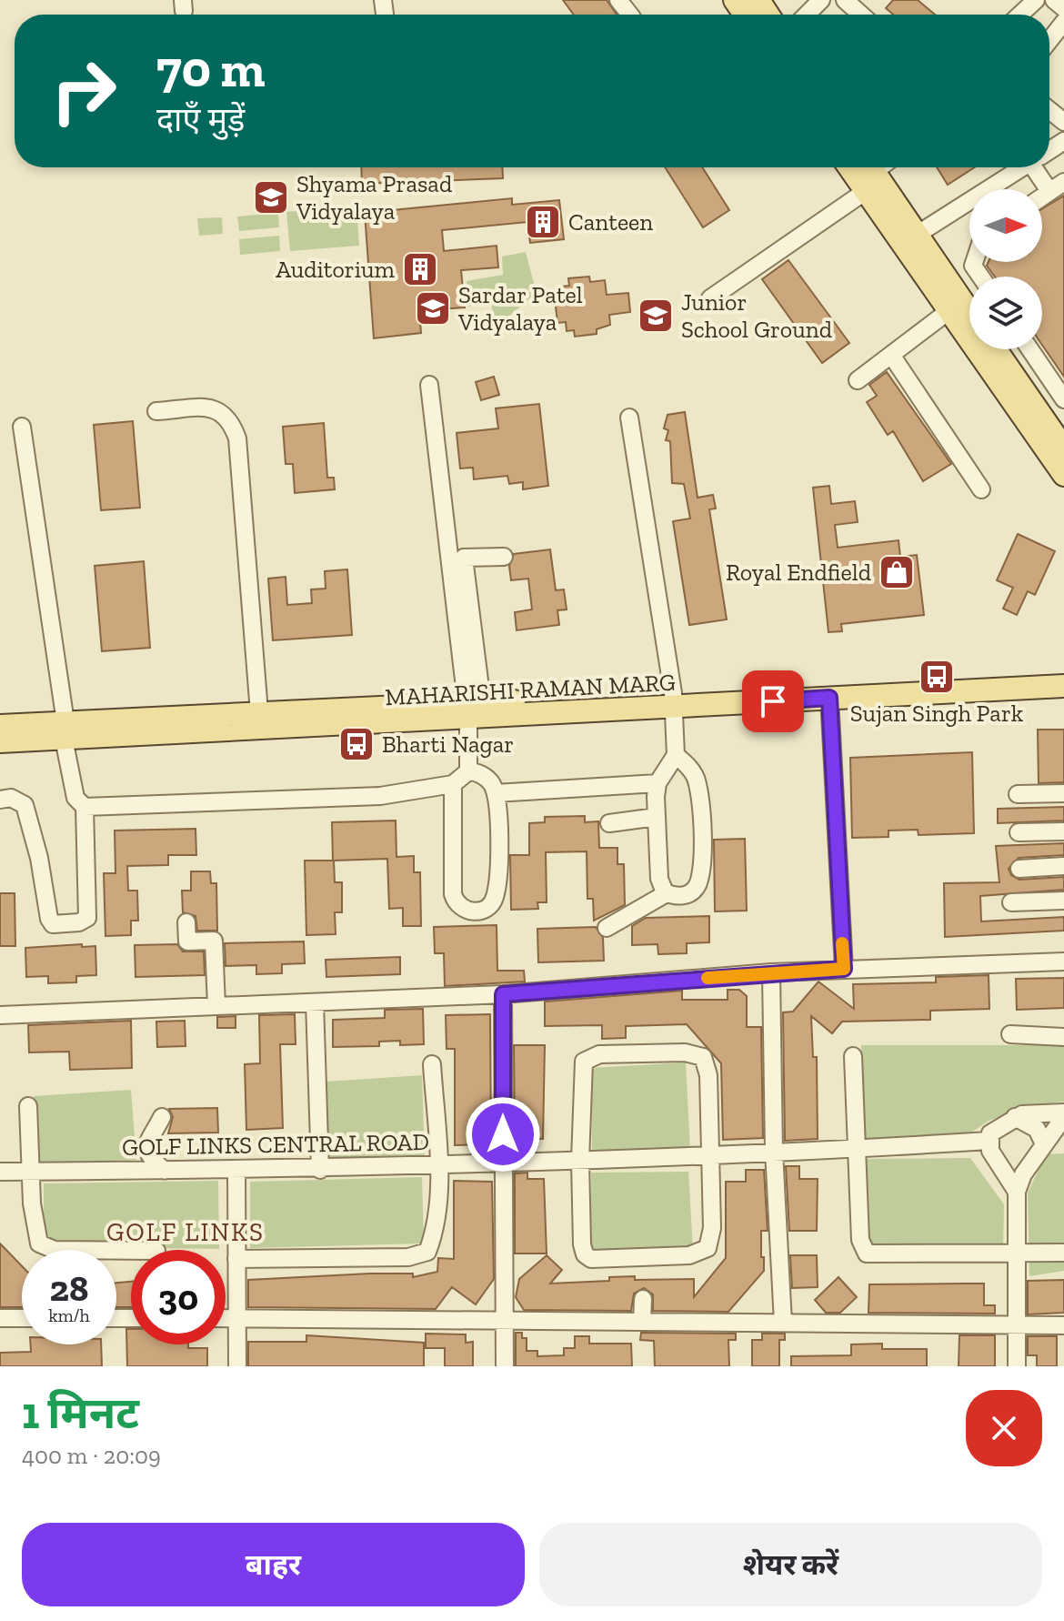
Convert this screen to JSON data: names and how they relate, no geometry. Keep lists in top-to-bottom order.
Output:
{
  "streets": {
    "main road": ["MAHARISHI RAMAN MARG"],
    "street": ["GOLF LINKS CENTRAL ROAD"]
  },
  "districts": ["GOLF LINKS"],
  "places": {
    "school or university": ["Shyama Prasad Vidyalaya", "Sardar Patel Vidyalaya", "Junior School Ground"],
    "building": ["Canteen", "Auditorium"],
    "shop": ["Royal Endfield"],
    "bus stop": ["Sujan Singh Park", "Bharti Nagar"]
  },
  "north": "right",
  "page": {
    "turn": ["70 m", "दाएँ मुड़ें"],
    "speed": "28 km/h",
    "limit": "30",
    "heading": ["1 मिनट", "400 m · 20:09"],
    "buttons": ["बाहर", "शेयर करें"]
  }
}
